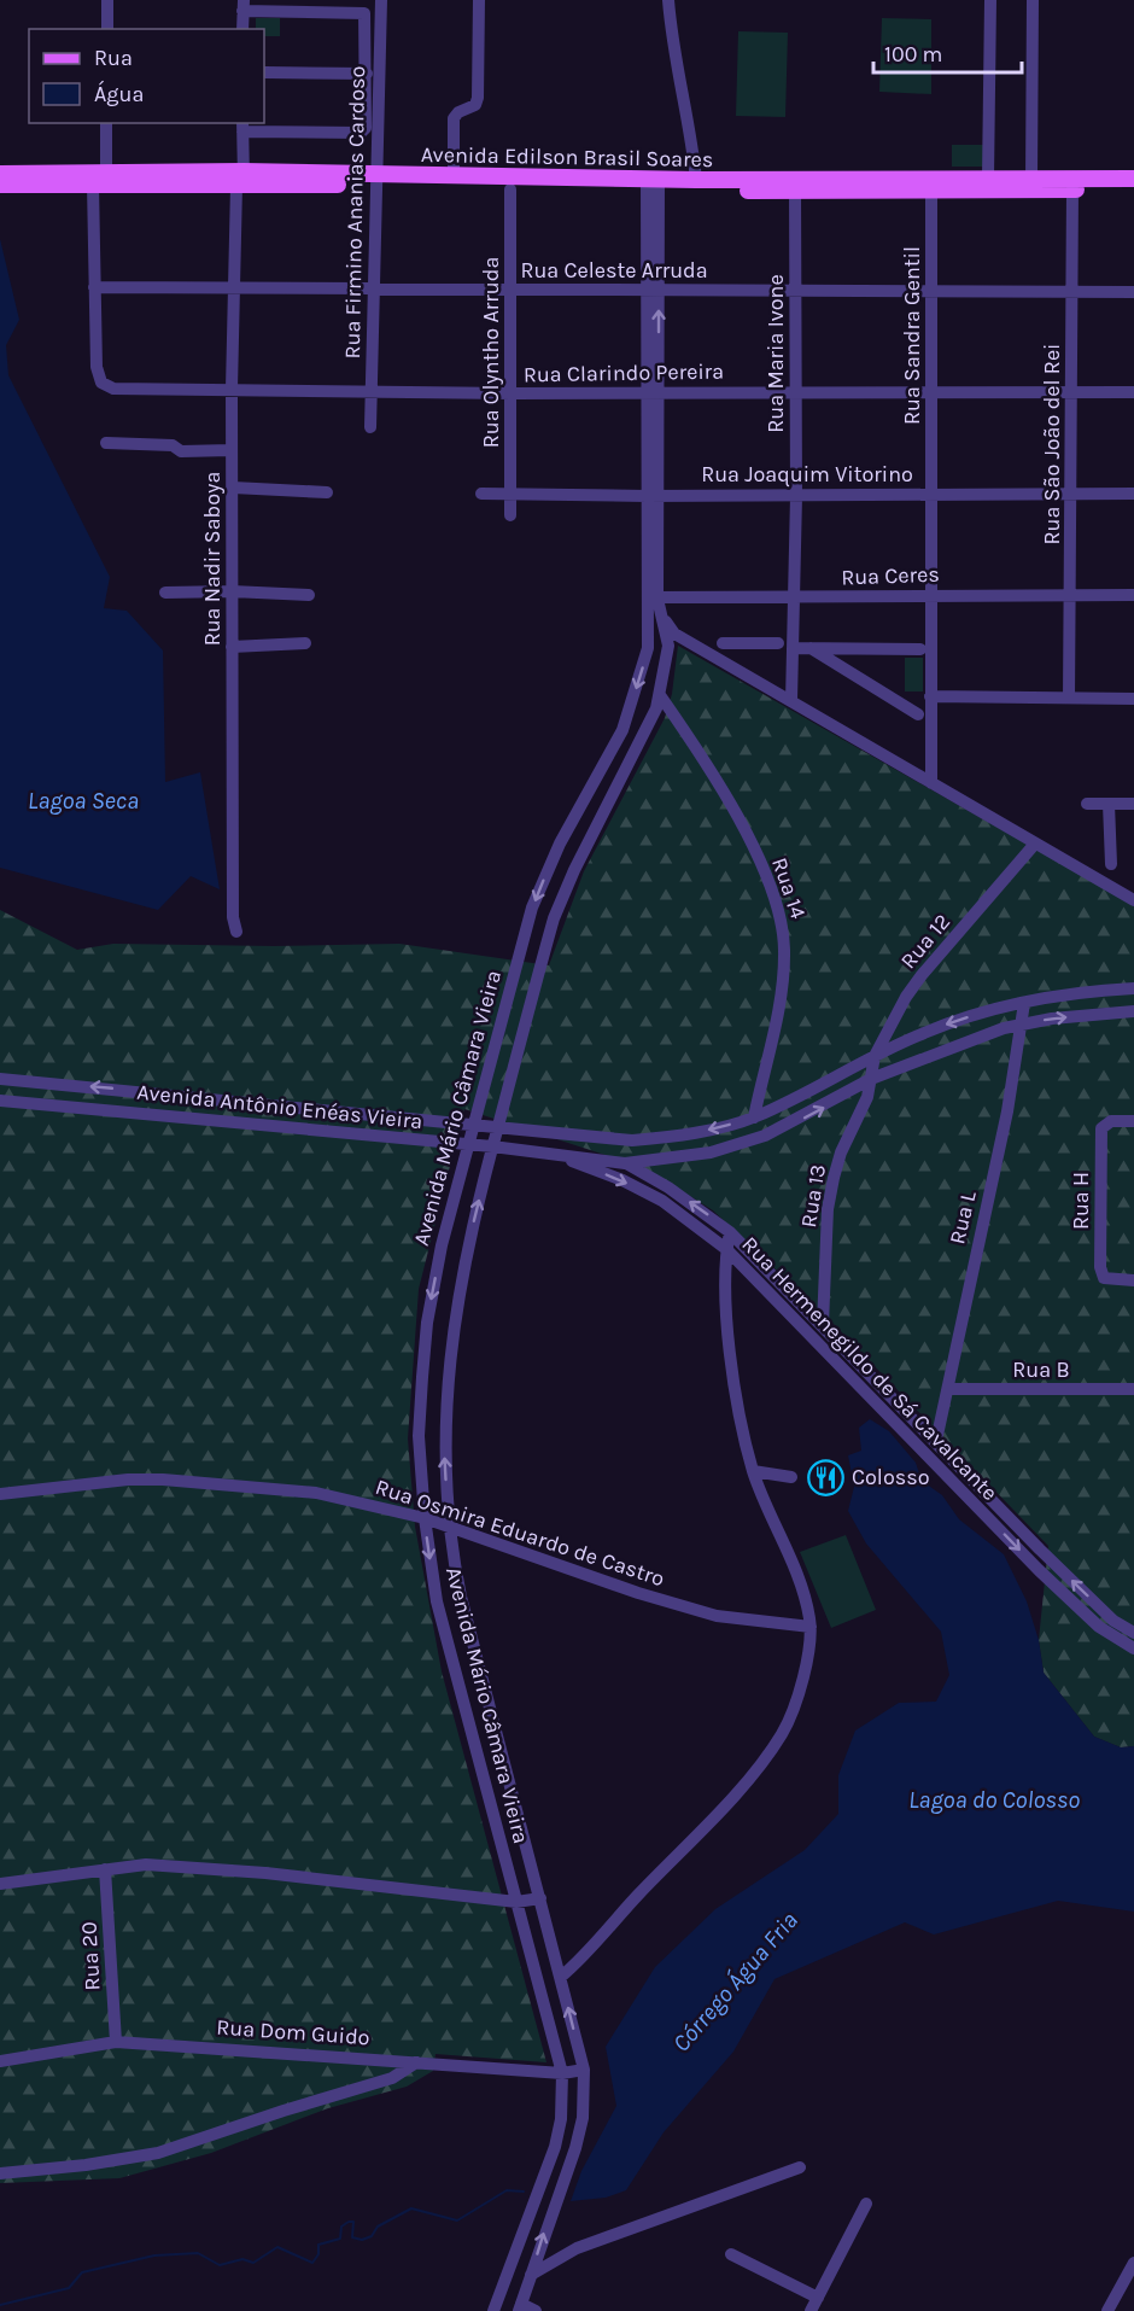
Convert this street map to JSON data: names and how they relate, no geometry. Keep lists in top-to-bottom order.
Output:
{
  "streets": {
    "main road": ["Avenida Edilson Brasil Soares"],
    "street": [
      "Rua Firmino Ananias Cardoso",
      "Rua Celeste Arruda",
      "Rua Sandra Gentil",
      "Rua Olyntho Arruda",
      "Rua Maria Ivone",
      "Rua Clarindo Pereira",
      "Rua São João del Rei",
      "Rua Joaquim Vitorino",
      "Rua Nadir Saboya",
      "Rua Ceres",
      "Rua 14",
      "Rua 12",
      "Avenida Antônio Enéas Vieira",
      "Avenida Mário Câmara Vieira",
      "Rua 13",
      "Rua H",
      "Rua L",
      "Rua Hermenegildo de Sá Cavalcante",
      "Rua B",
      "Rua Osmira Eduardo de Castro",
      "Rua 20",
      "Rua Dom Guido"
    ]
  },
  "crossings": [
    ["Avenida Edilson Brasil Soares", "Rua Firmino Ananias Cardoso"],
    ["Avenida Edilson Brasil Soares", "Rua Sandra Gentil"],
    ["Avenida Edilson Brasil Soares", "Rua Olyntho Arruda"],
    ["Avenida Edilson Brasil Soares", "Rua Maria Ivone"],
    ["Avenida Edilson Brasil Soares", "Rua São João del Rei"],
    ["Avenida Edilson Brasil Soares", "Rua Nadir Saboya"],
    ["Avenida Edilson Brasil Soares", "Avenida Mário Câmara Vieira"],
    ["Rua Firmino Ananias Cardoso", "Rua Celeste Arruda"],
    ["Rua Firmino Ananias Cardoso", "Rua Clarindo Pereira"],
    ["Rua Celeste Arruda", "Rua Sandra Gentil"],
    ["Rua Celeste Arruda", "Rua Olyntho Arruda"],
    ["Rua Celeste Arruda", "Rua Maria Ivone"],
    ["Rua Celeste Arruda", "Rua Clarindo Pereira"],
    ["Rua Celeste Arruda", "Rua São João del Rei"],
    ["Rua Celeste Arruda", "Rua Nadir Saboya"],
    ["Rua Celeste Arruda", "Avenida Mário Câmara Vieira"],
    ["Rua Sandra Gentil", "Rua Clarindo Pereira"],
    ["Rua Sandra Gentil", "Rua Joaquim Vitorino"],
    ["Rua Sandra Gentil", "Rua Ceres"],
    ["Rua Olyntho Arruda", "Rua Clarindo Pereira"],
    ["Rua Olyntho Arruda", "Rua Joaquim Vitorino"],
    ["Rua Maria Ivone", "Rua Clarindo Pereira"],
    ["Rua Maria Ivone", "Rua Joaquim Vitorino"],
    ["Rua Maria Ivone", "Rua Ceres"],
    ["Rua Clarindo Pereira", "Rua São João del Rei"],
    ["Rua Clarindo Pereira", "Rua Nadir Saboya"],
    ["Rua Clarindo Pereira", "Avenida Mário Câmara Vieira"],
    ["Rua São João del Rei", "Rua Joaquim Vitorino"],
    ["Rua São João del Rei", "Rua Ceres"],
    ["Rua Joaquim Vitorino", "Avenida Mário Câmara Vieira"],
    ["Rua Ceres", "Avenida Mário Câmara Vieira"],
    ["Rua 14", "Avenida Antônio Enéas Vieira"],
    ["Rua 14", "Avenida Mário Câmara Vieira"],
    ["Rua 12", "Avenida Antônio Enéas Vieira"],
    ["Rua 12", "Rua 13"],
    ["Avenida Antônio Enéas Vieira", "Avenida Mário Câmara Vieira"],
    ["Avenida Antônio Enéas Vieira", "Rua 13"],
    ["Avenida Antônio Enéas Vieira", "Rua L"],
    ["Avenida Antônio Enéas Vieira", "Rua Hermenegildo de Sá Cavalcante"],
    ["Avenida Mário Câmara Vieira", "Rua Osmira Eduardo de Castro"],
    ["Avenida Mário Câmara Vieira", "Rua Dom Guido"],
    ["Rua 13", "Rua Hermenegildo de Sá Cavalcante"],
    ["Rua L", "Rua Hermenegildo de Sá Cavalcante"],
    ["Rua L", "Rua B"],
    ["Rua 20", "Rua Dom Guido"]
  ],
  "water": ["Lagoa Seca", "Lagoa do Colosso", "Córrego Água Fria"],
  "places": {
    "restaurant": ["Colosso"]
  },
  "legend": ["Rua", "Água"],
  "scale_bar": "100 m"
}
